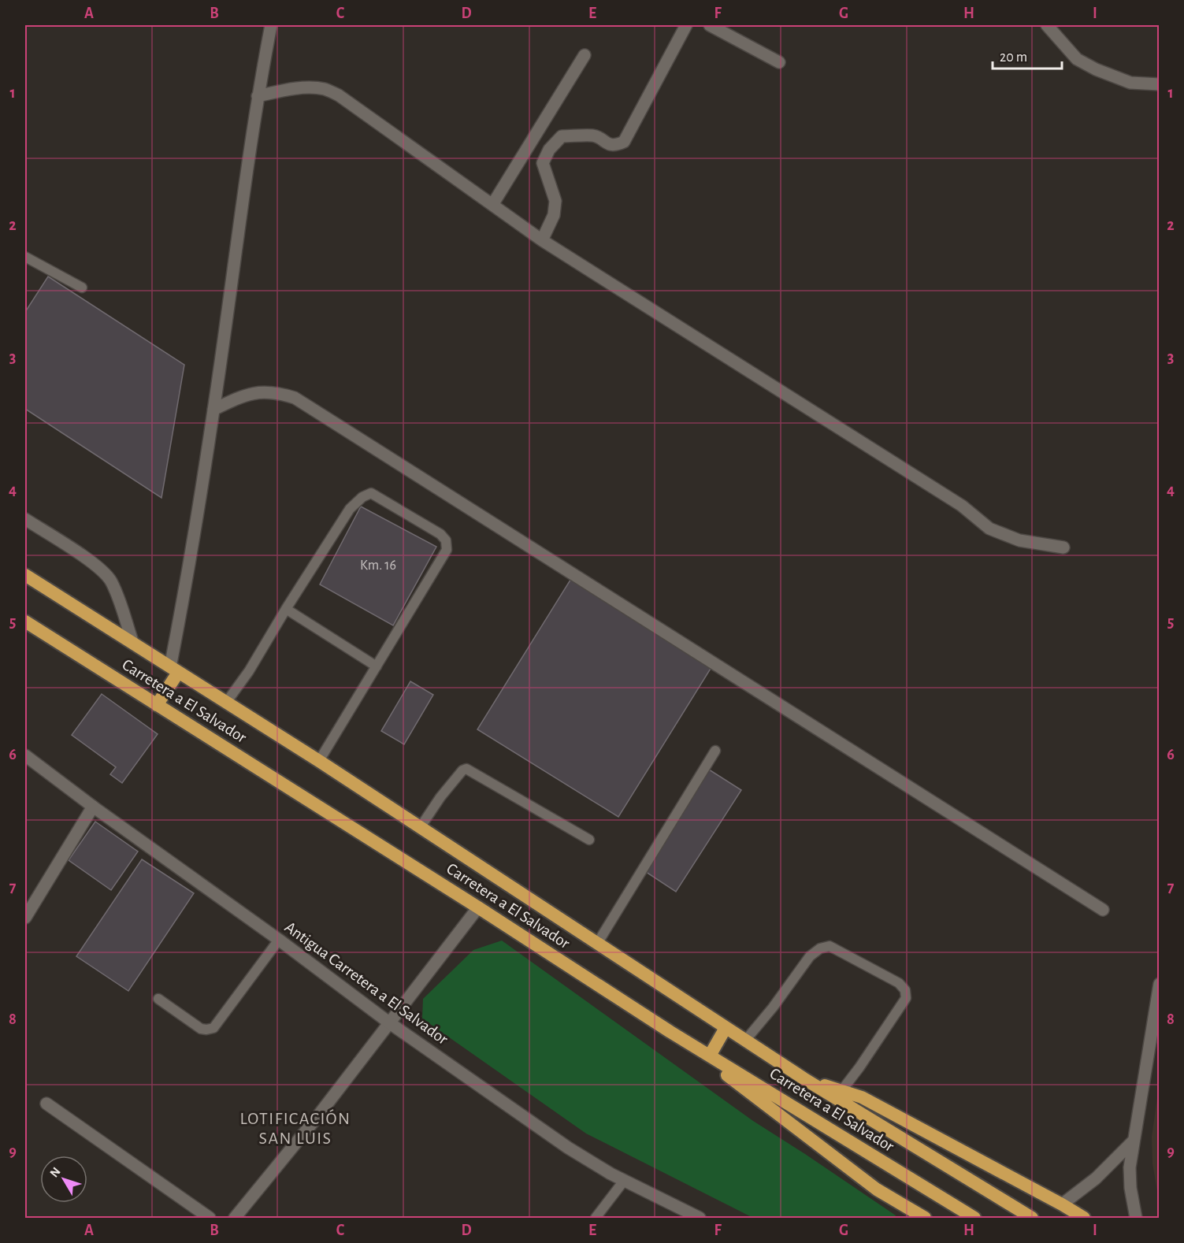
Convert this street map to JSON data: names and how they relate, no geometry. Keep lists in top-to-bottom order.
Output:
{
  "streets": {
    "highway": ["Carretera a El Salvador"],
    "street": ["Antigua Carretera a El Salvador"]
  },
  "districts": ["LOTIFICACIÓN SAN LUIS"],
  "house_numbers": ["Km. 16"],
  "scale_bar": "20 m",
  "north": "top left",
  "grid": {
    "columns": [
      "A",
      "B",
      "C",
      "D",
      "E",
      "F",
      "G",
      "H",
      "I"
    ],
    "rows": [
      "1",
      "2",
      "3",
      "4",
      "5",
      "6",
      "7",
      "8",
      "9"
    ]
  }
}
